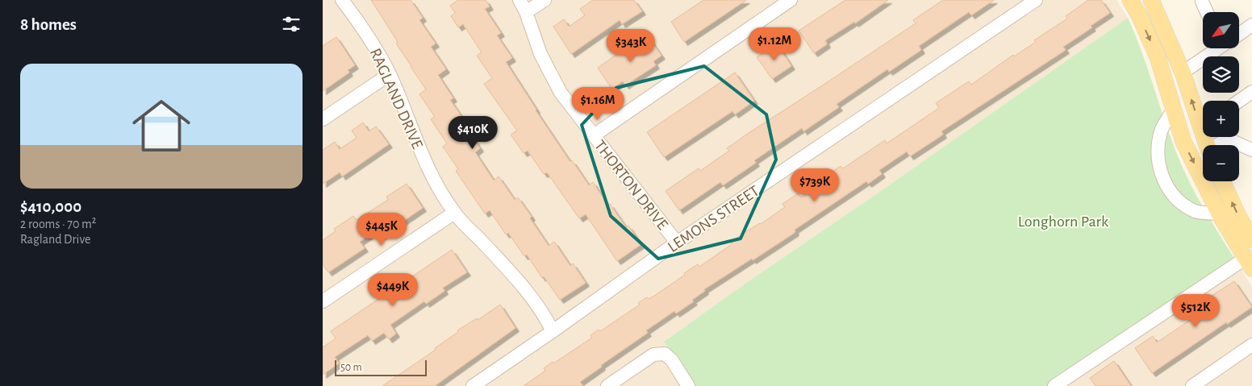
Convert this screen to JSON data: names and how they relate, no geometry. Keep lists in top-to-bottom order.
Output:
{
  "streets": {
    "street": ["RAGLAND DRIVE", "THORTON DRIVE", "LEMONS STREET"]
  },
  "crossings": [
    ["RAGLAND DRIVE", "LEMONS STREET"],
    ["THORTON DRIVE", "LEMONS STREET"]
  ],
  "parks": ["Longhorn Park"],
  "scale_bar": "50 m",
  "north": "bottom left",
  "page": {
    "heading": "8 homes",
    "map_buttons": ["+", "−"],
    "price": [
      "$1.12M",
      "$343K",
      "$1.16M",
      "$410K",
      "$739K",
      "$445K",
      "$449K",
      "$512K"
    ],
    "list": [
      {
        "name": "$410,000",
        "note": "2 rooms · 70 m² · Ragland Drive"
      }
    ],
    "scale": "50 m"
  }
}
